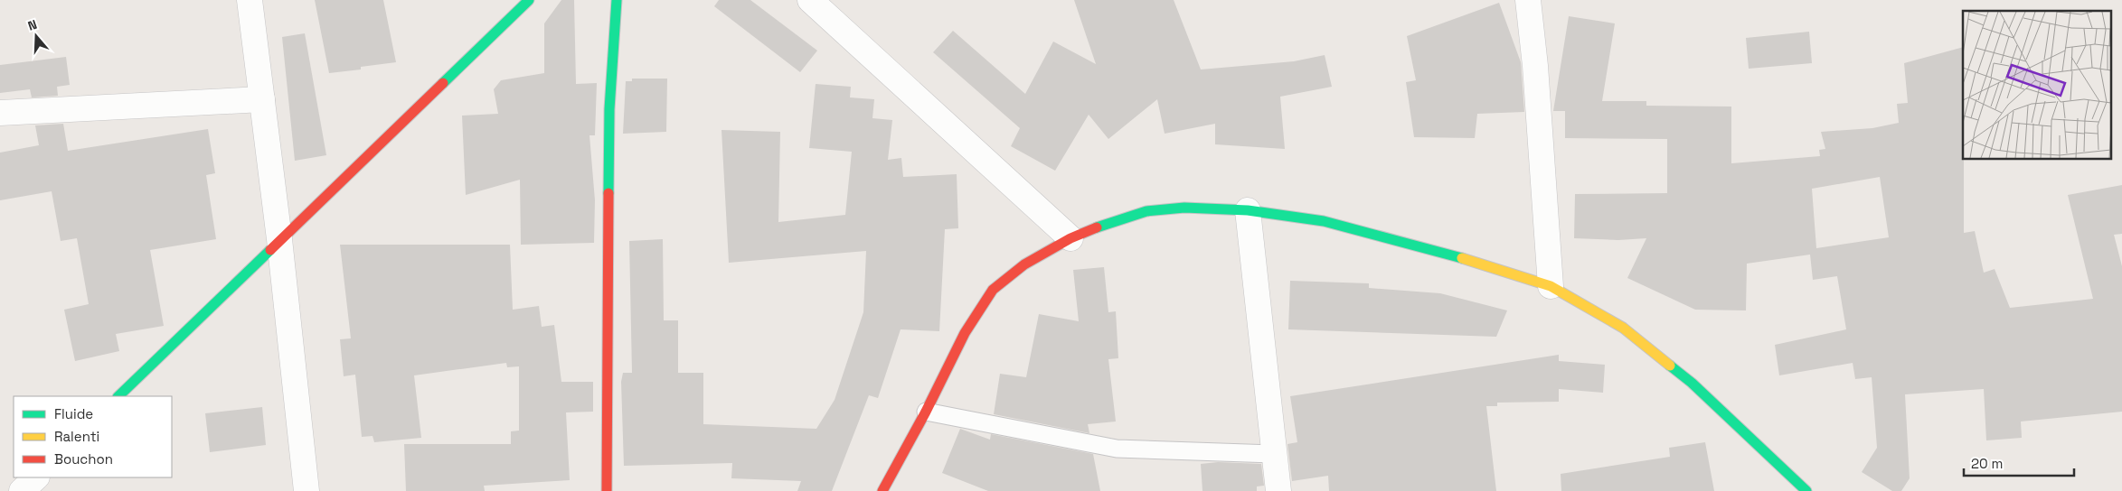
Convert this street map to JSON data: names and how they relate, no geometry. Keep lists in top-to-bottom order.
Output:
{
  "legend": ["Fluide", "Ralenti", "Bouchon"],
  "scale_bar": "20 m",
  "north": "top"
}
